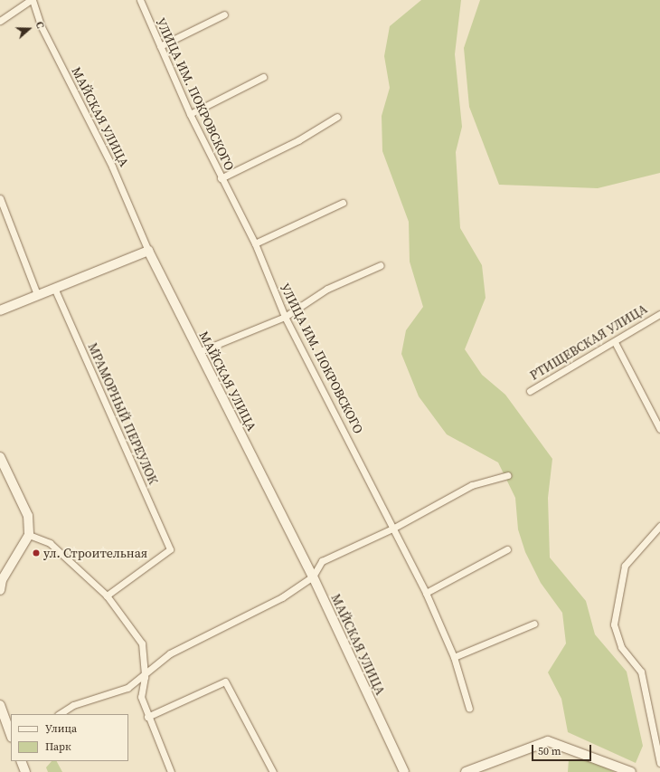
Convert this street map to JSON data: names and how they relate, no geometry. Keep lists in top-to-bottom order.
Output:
{
  "streets": {
    "street": [
      "УЛИЦА ИМ. ПОКРОВСКОГО",
      "МАЙСКАЯ УЛИЦА",
      "РТИЩЕВСКАЯ УЛИЦА",
      "МРАМОРНЫЙ ПЕРЕУЛОК"
    ]
  },
  "places": ["ул. Строительная"],
  "legend": ["Улица", "Парк"],
  "scale_bar": "50 m",
  "north": "right"
}
